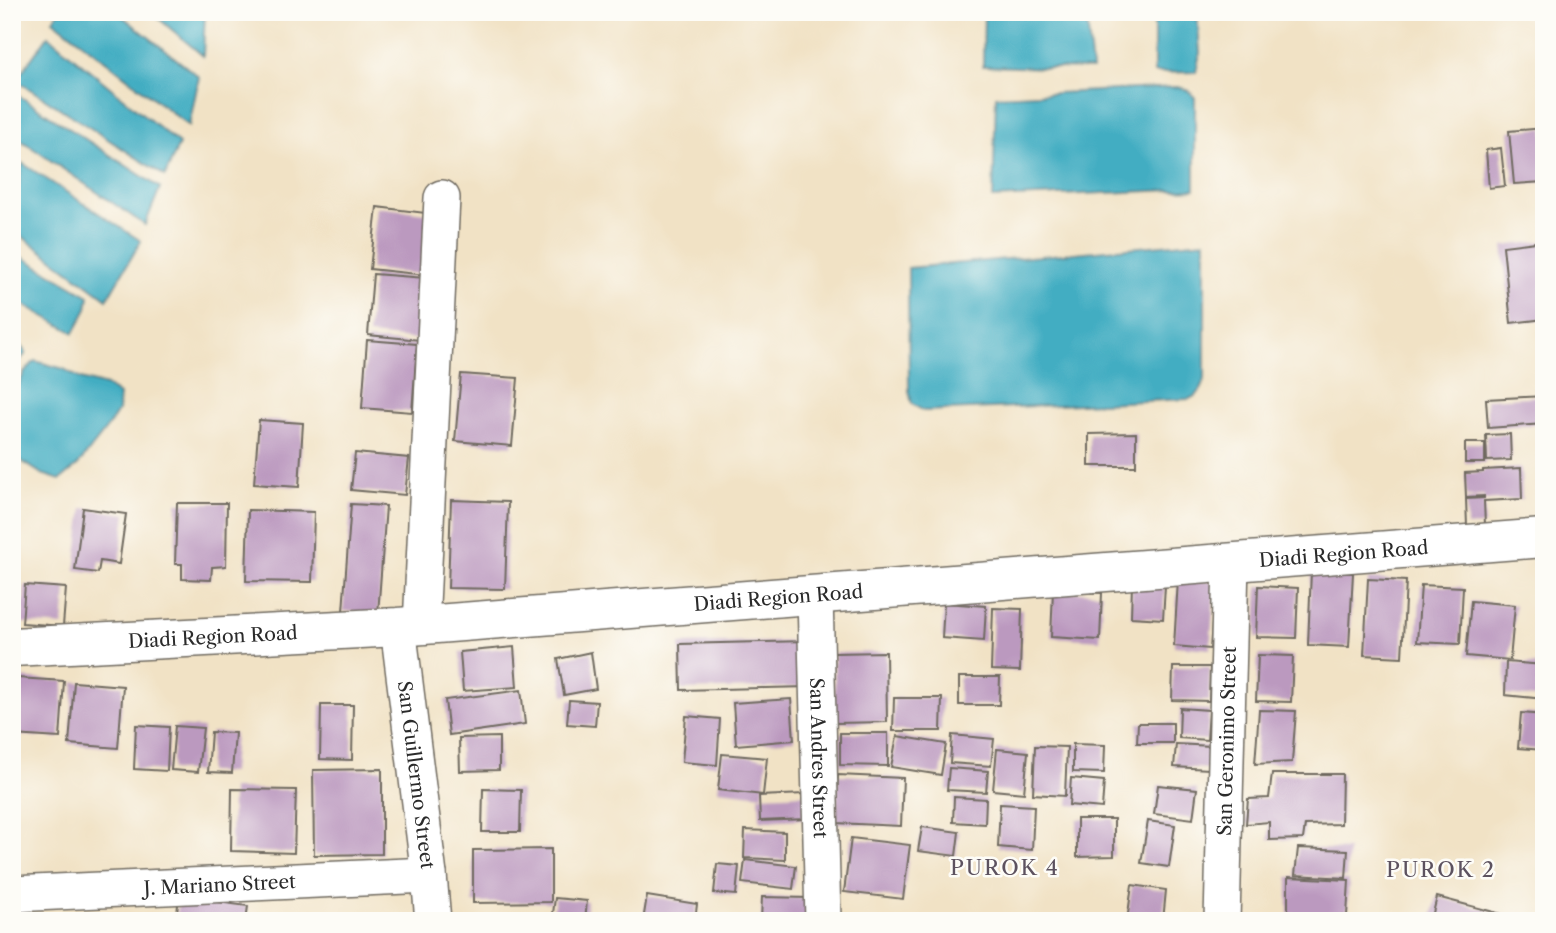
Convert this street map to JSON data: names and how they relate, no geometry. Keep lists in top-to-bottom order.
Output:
{
  "streets": {
    "main road": ["Diadi Region Road"],
    "street": [
      "San Geronimo Street",
      "San Andres Street",
      "San Guillermo Street",
      "J. Mariano Street"
    ]
  },
  "crossings": [
    ["Diadi Region Road", "San Geronimo Street"],
    ["Diadi Region Road", "San Andres Street"],
    ["Diadi Region Road", "San Guillermo Street"],
    ["San Guillermo Street", "J. Mariano Street"]
  ],
  "districts": ["PUROK 4", "PUROK 2"]
}
